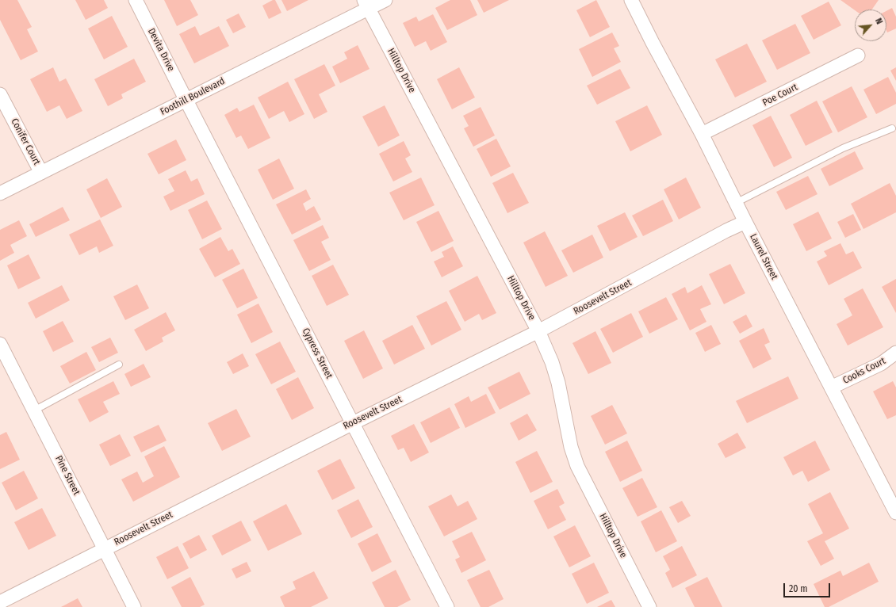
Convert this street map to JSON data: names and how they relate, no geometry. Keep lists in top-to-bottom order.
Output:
{
  "streets": {
    "street": [
      "Devita Drive",
      "Hilltop Drive",
      "Poe Court",
      "Foothill Boulevard",
      "Conifer Court",
      "Laurel Street",
      "Roosevelt Street",
      "Cypress Street",
      "Cooks Court",
      "Pine Street"
    ]
  },
  "crossings": [
    ["Devita Drive", "Foothill Boulevard"],
    ["Devita Drive", "Cypress Street"],
    ["Hilltop Drive", "Foothill Boulevard"],
    ["Hilltop Drive", "Roosevelt Street"],
    ["Poe Court", "Laurel Street"],
    ["Foothill Boulevard", "Conifer Court"],
    ["Foothill Boulevard", "Cypress Street"],
    ["Laurel Street", "Roosevelt Street"],
    ["Laurel Street", "Cooks Court"],
    ["Roosevelt Street", "Cypress Street"],
    ["Roosevelt Street", "Pine Street"]
  ],
  "scale_bar": "20 m",
  "north": "top right"
}
